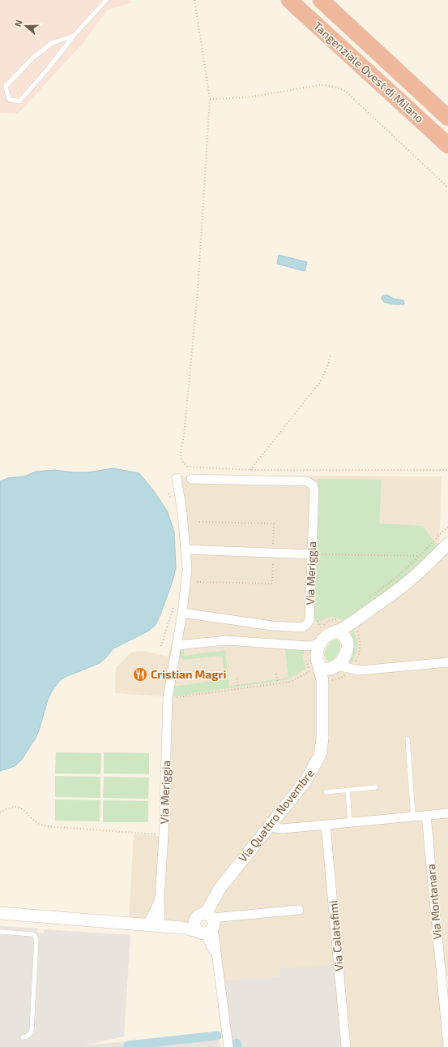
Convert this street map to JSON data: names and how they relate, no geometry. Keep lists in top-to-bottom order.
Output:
{
  "streets": {
    "highway": ["Tangenziale Ovest di Milano"],
    "street": [
      "Via Meriggia",
      "Via Quattro Novembre",
      "Via Montanara",
      "Via Calatafimi"
    ]
  },
  "places": {
    "restaurant": ["Cristian Magri"]
  },
  "north": "left"
}
